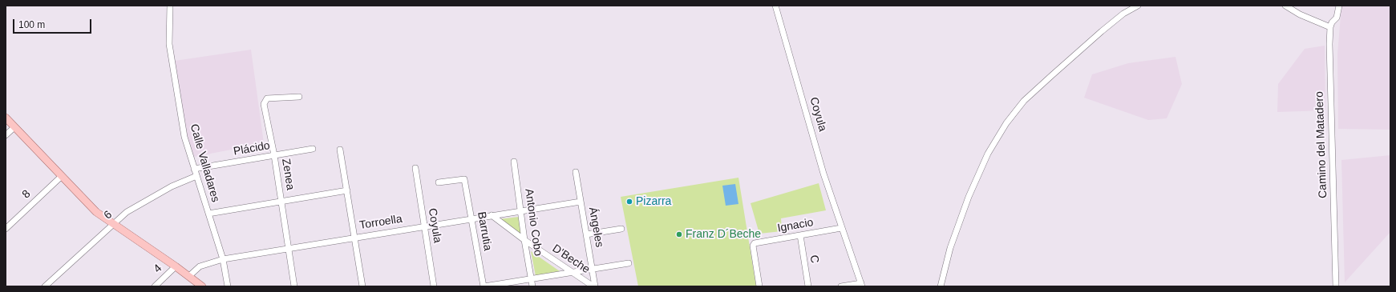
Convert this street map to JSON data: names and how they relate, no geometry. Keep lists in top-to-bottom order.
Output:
{
  "streets": {
    "street": [
      "Coyula",
      "Camino del Matadero",
      "Plácido",
      "Calle Valladares",
      "Zenea",
      "8",
      "6",
      "Torroella",
      "Antonio Cobo",
      "Ignacio",
      "Ángeles",
      "Barrutia",
      "D'Beche",
      "C",
      "4"
    ]
  },
  "crossings": [
    ["Coyula", "Torroella"],
    ["Coyula", "Ignacio"],
    ["Plácido", "Calle Valladares"],
    ["Plácido", "Zenea"],
    ["Calle Valladares", "6"],
    ["Calle Valladares", "Torroella"],
    ["Zenea", "Torroella"],
    ["Torroella", "Antonio Cobo"],
    ["Torroella", "Ángeles"],
    ["Torroella", "Barrutia"],
    ["Torroella", "D'Beche"],
    ["Antonio Cobo", "D'Beche"],
    ["Ignacio", "C"],
    ["Ángeles", "D'Beche"]
  ],
  "places": ["Pizarra", "Franz D´Beche"],
  "scale_bar": "100 m"
}
